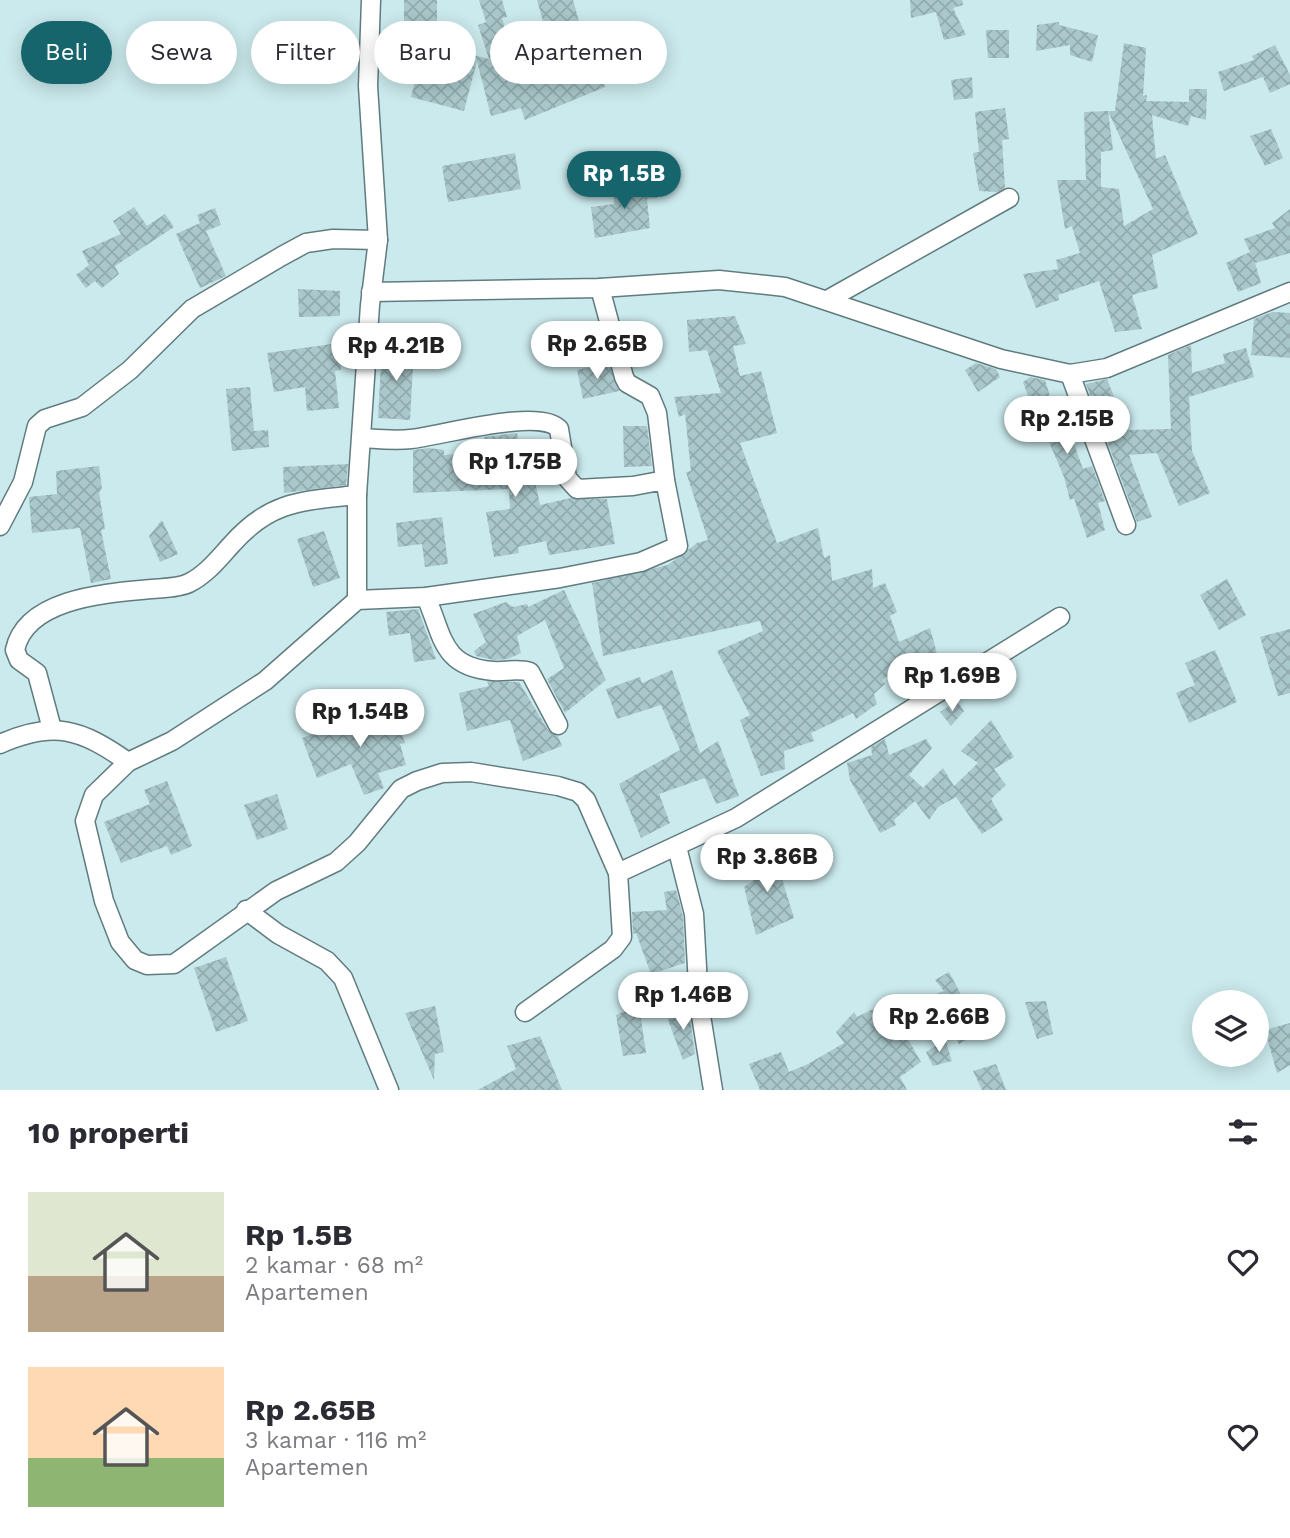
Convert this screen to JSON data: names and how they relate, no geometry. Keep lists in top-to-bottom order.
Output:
{
  "page": {
    "chip": [
      "Beli",
      "Sewa",
      "Filter",
      "Baru",
      "Apartemen"
    ],
    "price": [
      "Rp 1.5B",
      "Rp 2.65B",
      "Rp 4.21B",
      "Rp 2.15B",
      "Rp 1.75B",
      "Rp 1.69B",
      "Rp 1.54B",
      "Rp 3.86B",
      "Rp 1.46B",
      "Rp 2.66B"
    ],
    "heading": "10 properti",
    "list": [
      {
        "name": "Rp 1.5B",
        "note": "2 kamar · 68 m² · Apartemen"
      },
      {
        "name": "Rp 2.65B",
        "note": "3 kamar · 116 m² · Apartemen"
      }
    ]
  }
}
